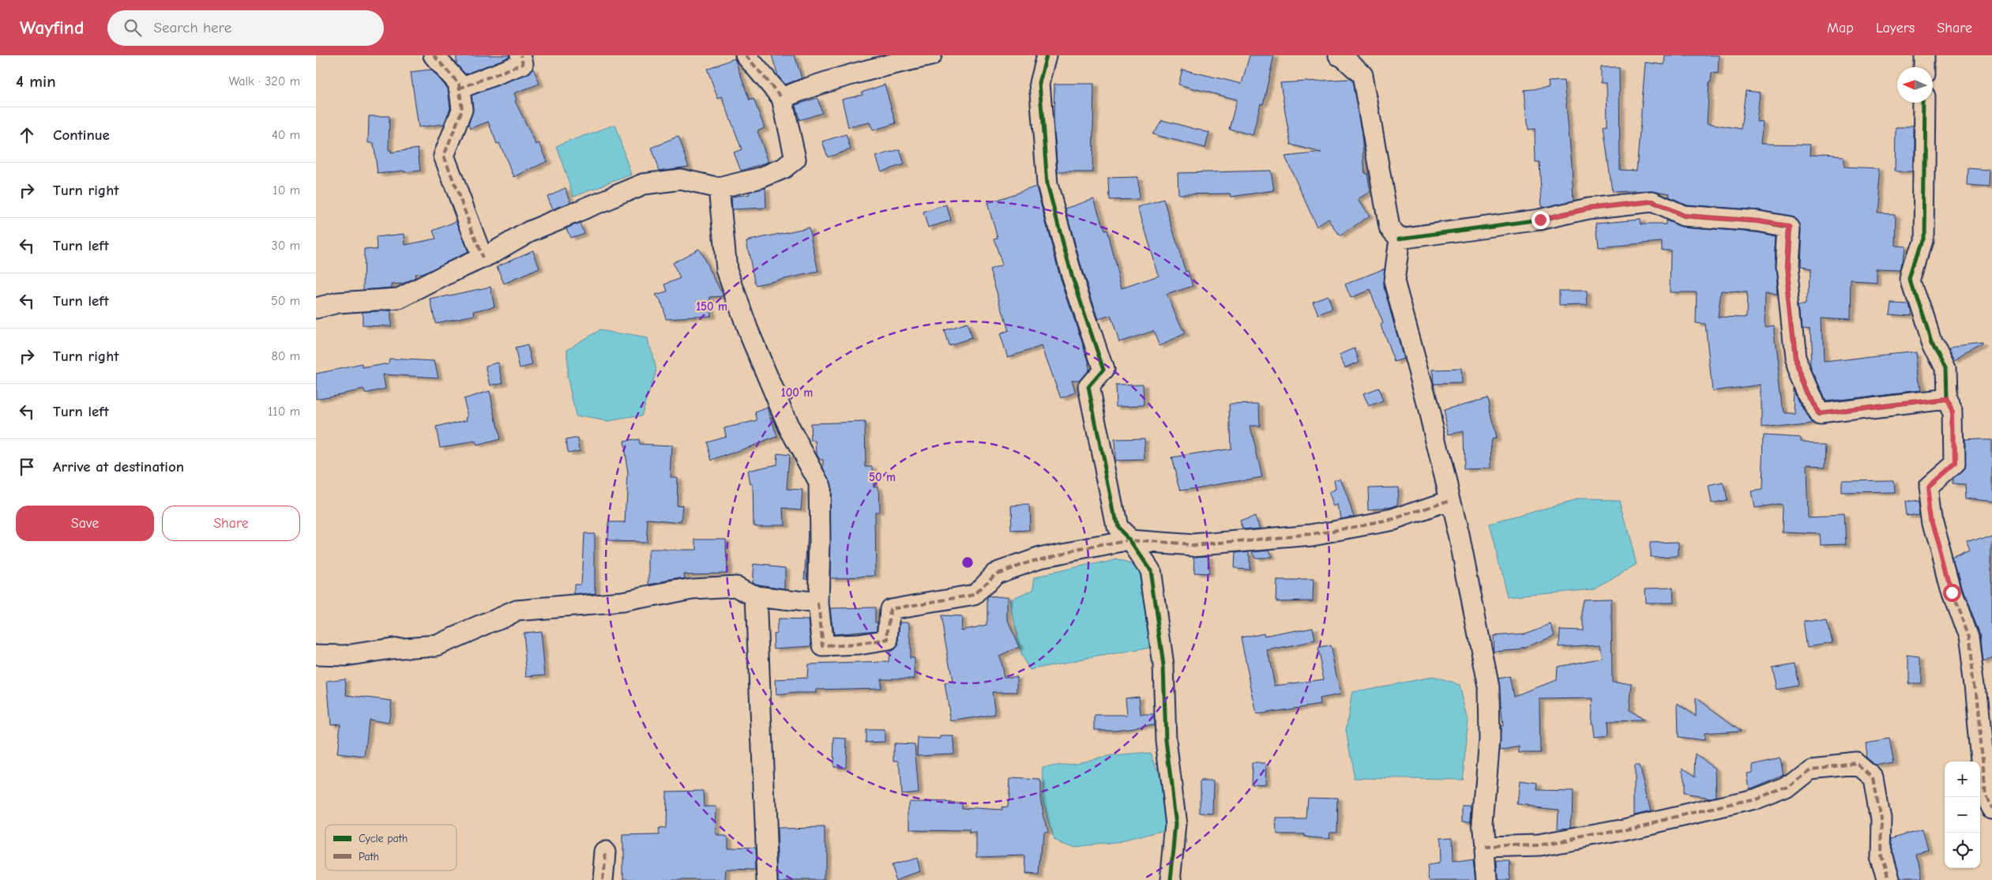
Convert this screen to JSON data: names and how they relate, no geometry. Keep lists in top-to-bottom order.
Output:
{
  "legend": ["Cycle path", "Path"],
  "north": "left",
  "page": {
    "header": "Wayfind",
    "search": "Search here",
    "nav": ["Map", "Layers", "Share"],
    "heading": ["4 min", "Walk · 320 m"],
    "list": [
      ["Continue", "40 m"],
      ["Turn right", "10 m"],
      ["Turn left", "30 m"],
      ["Turn left", "50 m"],
      ["Turn right", "80 m"],
      ["Turn left", "110 m"],
      "Arrive at destination"
    ],
    "buttons": ["Save", "Share"],
    "map_buttons": ["+", "−"]
  },
  "rings": ["150 m", "100 m", "50 m"]
}
